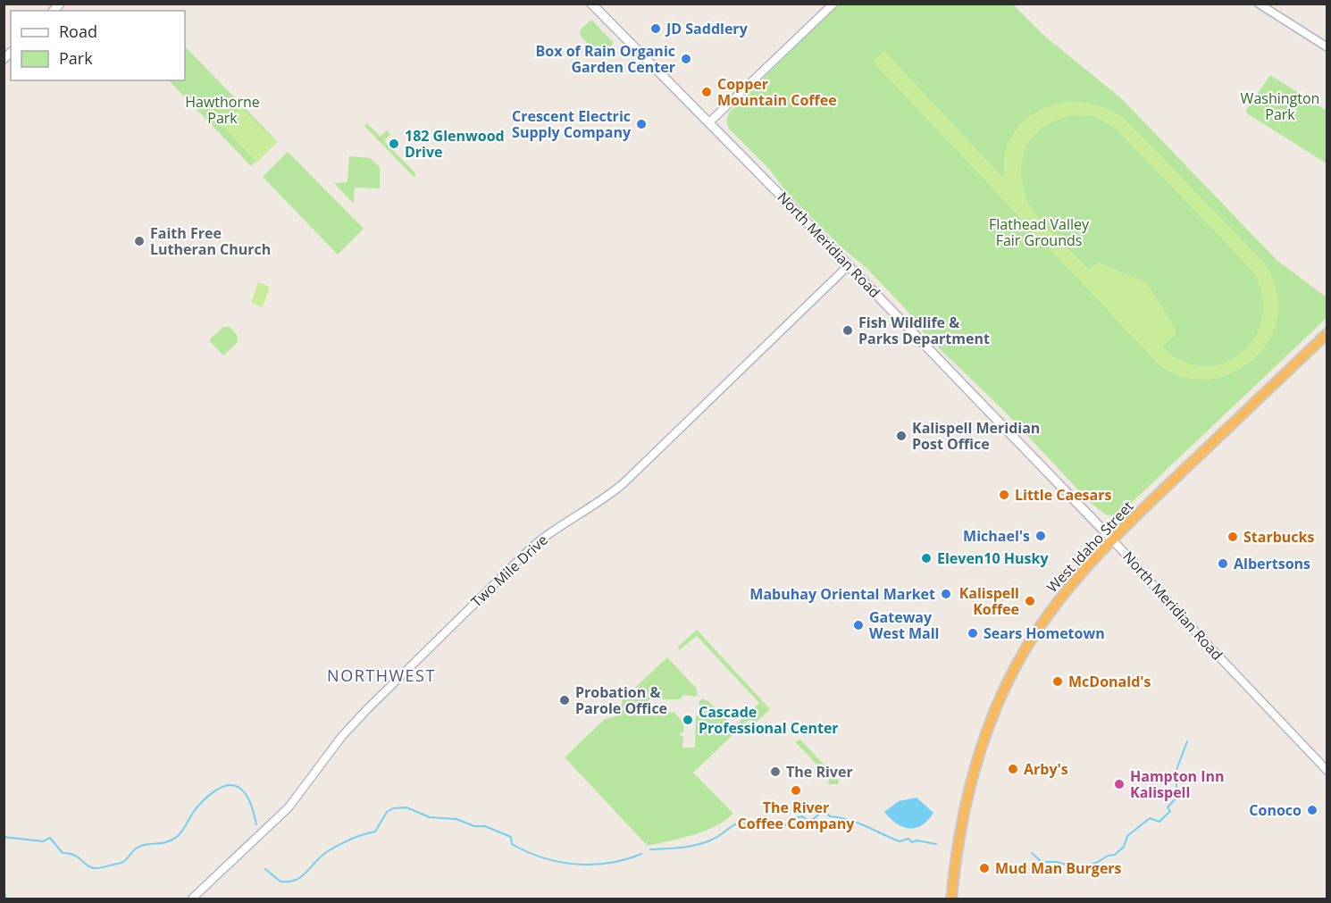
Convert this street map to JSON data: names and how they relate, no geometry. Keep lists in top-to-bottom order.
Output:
{
  "streets": {
    "highway": ["West Idaho Street"],
    "main road": ["North Meridian Road"],
    "street": ["Two Mile Drive"]
  },
  "crossings": [
    ["North Meridian Road", "West Idaho Street"],
    ["North Meridian Road", "Two Mile Drive"]
  ],
  "districts": ["NORTHWEST"],
  "parks": ["Washington Park", "Hawthorne Park", "Flathead Valley Fair Grounds"],
  "places": [
    "JD Saddlery",
    "Box of Rain Organic Garden Center",
    "Copper Mountain Coffee",
    "Crescent Electric Supply Company",
    "182 Glenwood Drive",
    "Faith Free Lutheran Church",
    "Fish Wildlife & Parks Department",
    "Kalispell Meridian Post Office",
    "Little Caesars",
    "Michael's",
    "Starbucks",
    "Eleven10 Husky",
    "Albertsons",
    "Mabuhay Oriental Market",
    "Kalispell Koffee",
    "Gateway West Mall",
    "Sears Hometown",
    "McDonald's",
    "Probation & Parole Office",
    "Cascade Professional Center",
    "Arby's",
    "The River",
    "Hampton Inn Kalispell",
    "The River Coffee Company",
    "Conoco",
    "Mud Man Burgers"
  ],
  "legend": ["Road", "Park"]
}
